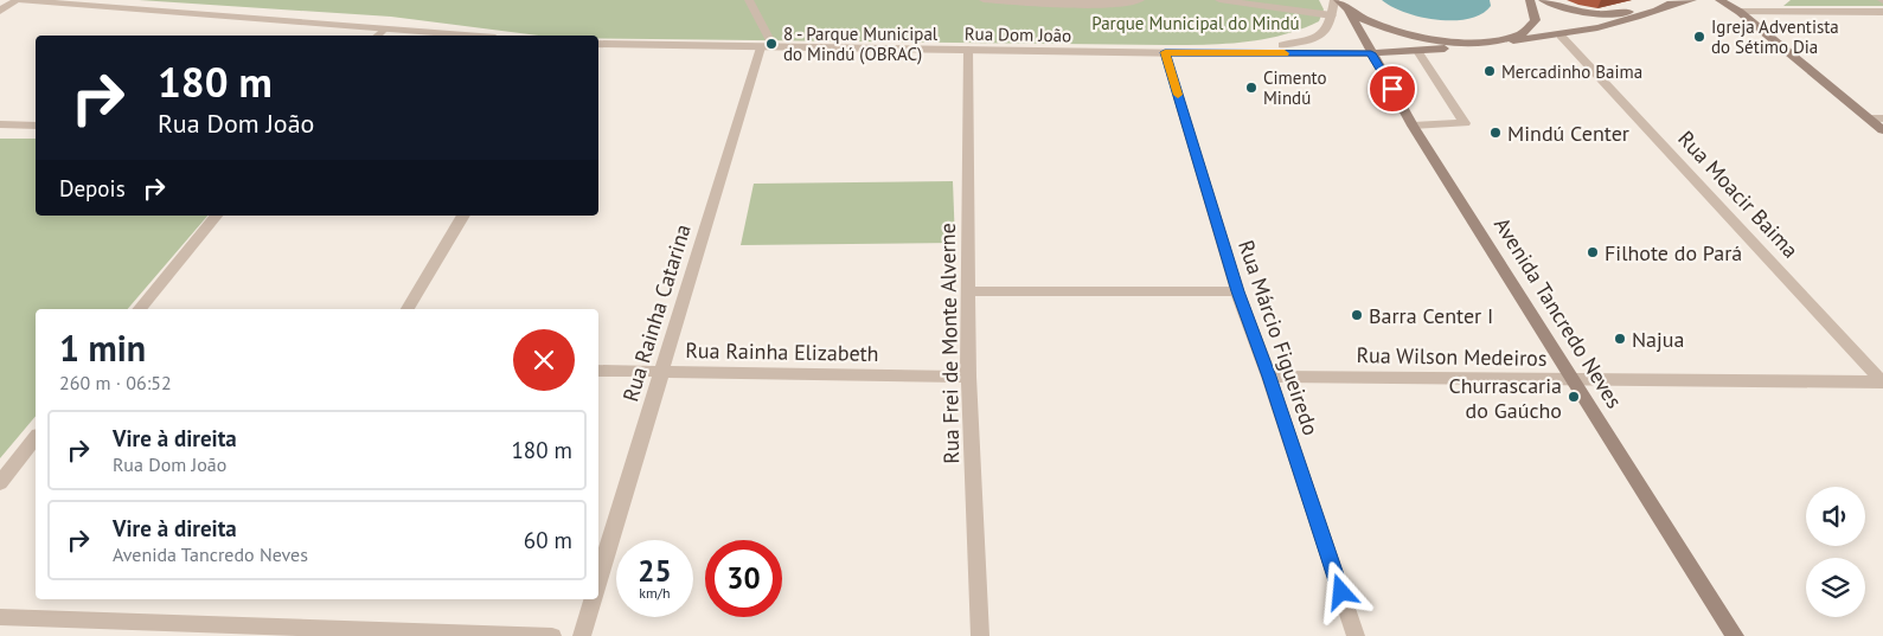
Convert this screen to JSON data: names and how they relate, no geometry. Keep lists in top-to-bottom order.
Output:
{
  "streets": {
    "main road": ["Rua Dom João", "Avenida Tancredo Neves"],
    "street": [
      "Rua Moacir Baima",
      "Rua Rainha Catarina",
      "Rua Márcio Figueiredo",
      "Rua Frei de Monte Alverne",
      "Rua Rainha Elizabeth",
      "Rua Wilson Medeiros"
    ]
  },
  "crossings": [
    ["Rua Dom João", "Rua Rainha Catarina"],
    ["Rua Dom João", "Avenida Tancredo Neves"],
    ["Rua Dom João", "Rua Márcio Figueiredo"],
    ["Rua Dom João", "Rua Frei de Monte Alverne"],
    ["Rua Moacir Baima", "Rua Wilson Medeiros"],
    ["Rua Rainha Catarina", "Rua Rainha Elizabeth"],
    ["Avenida Tancredo Neves", "Rua Wilson Medeiros"],
    ["Rua Márcio Figueiredo", "Rua Wilson Medeiros"],
    ["Rua Frei de Monte Alverne", "Rua Rainha Elizabeth"]
  ],
  "parks": ["Parque Municipal do Mindú"],
  "places": [
    "Igreja Adventista do Sétimo Dia",
    "8 - Parque Municipal do Mindú (OBRAC)",
    "Mercadinho Baima",
    "Cimento Mindú",
    "Mindú Center",
    "Filhote do Pará",
    "Barra Center I",
    "Najua",
    "Churrascaria do Gaúcho"
  ],
  "page": {
    "turn": ["180 m", "Rua Dom João"],
    "then": "Depois",
    "heading": ["1 min", "260 m · 06:52"],
    "list": [
      {
        "name": "Vire à direita",
        "note": "Rua Dom João",
        "value": "180 m"
      },
      {
        "name": "Vire à direita",
        "note": "Avenida Tancredo Neves",
        "value": "60 m"
      }
    ],
    "speed": "25 km/h",
    "limit": "30"
  }
}
